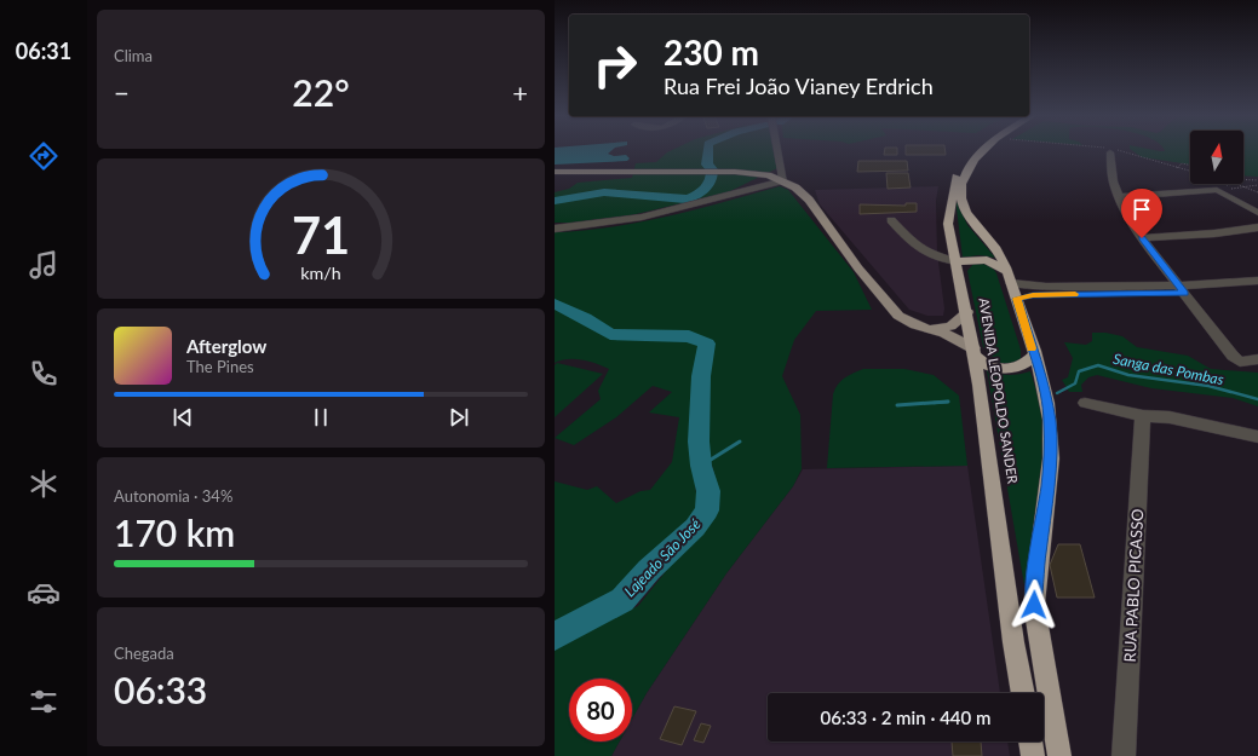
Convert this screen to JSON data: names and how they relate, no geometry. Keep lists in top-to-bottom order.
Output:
{
  "streets": {
    "highway": ["AVENIDA LEOPOLDO SANDER"],
    "street": ["RUA PABLO PICASSO"]
  },
  "water": ["Sanga das Pombas", "Lajeado São José"],
  "north": "top",
  "page": {
    "tabs": "06:31",
    "tile": [
      "Clima",
      ["Autonomia · 34%", "170 km"],
      ["Chegada", "06:33"]
    ],
    "turn": ["230 m", "Rua Frei João Vianey Erdrich"],
    "heat": ["−", "22°", "+"],
    "song": ["Afterglow", "The Pines"],
    "limit": "80",
    "trip": "06:33 · 2 min · 440 m",
    "gauge": ["71", "km/h"]
  }
}
